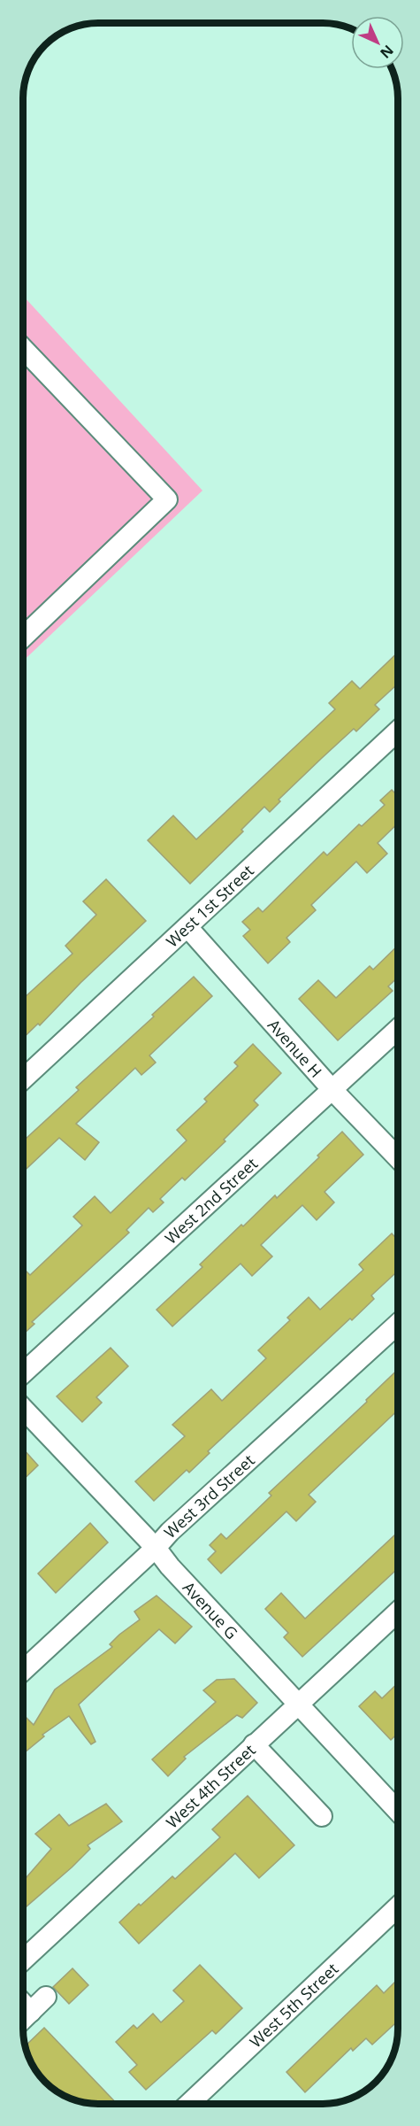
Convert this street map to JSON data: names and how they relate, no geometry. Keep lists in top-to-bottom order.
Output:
{
  "streets": {
    "street": [
      "West 1st Street",
      "Avenue H",
      "West 2nd Street",
      "West 3rd Street",
      "Avenue G",
      "West 4th Street",
      "West 5th Street"
    ]
  },
  "crossings": [
    ["West 1st Street", "Avenue H"],
    ["Avenue H", "West 2nd Street"],
    ["West 3rd Street", "Avenue G"],
    ["Avenue G", "West 4th Street"]
  ],
  "north": "bottom right"
}
